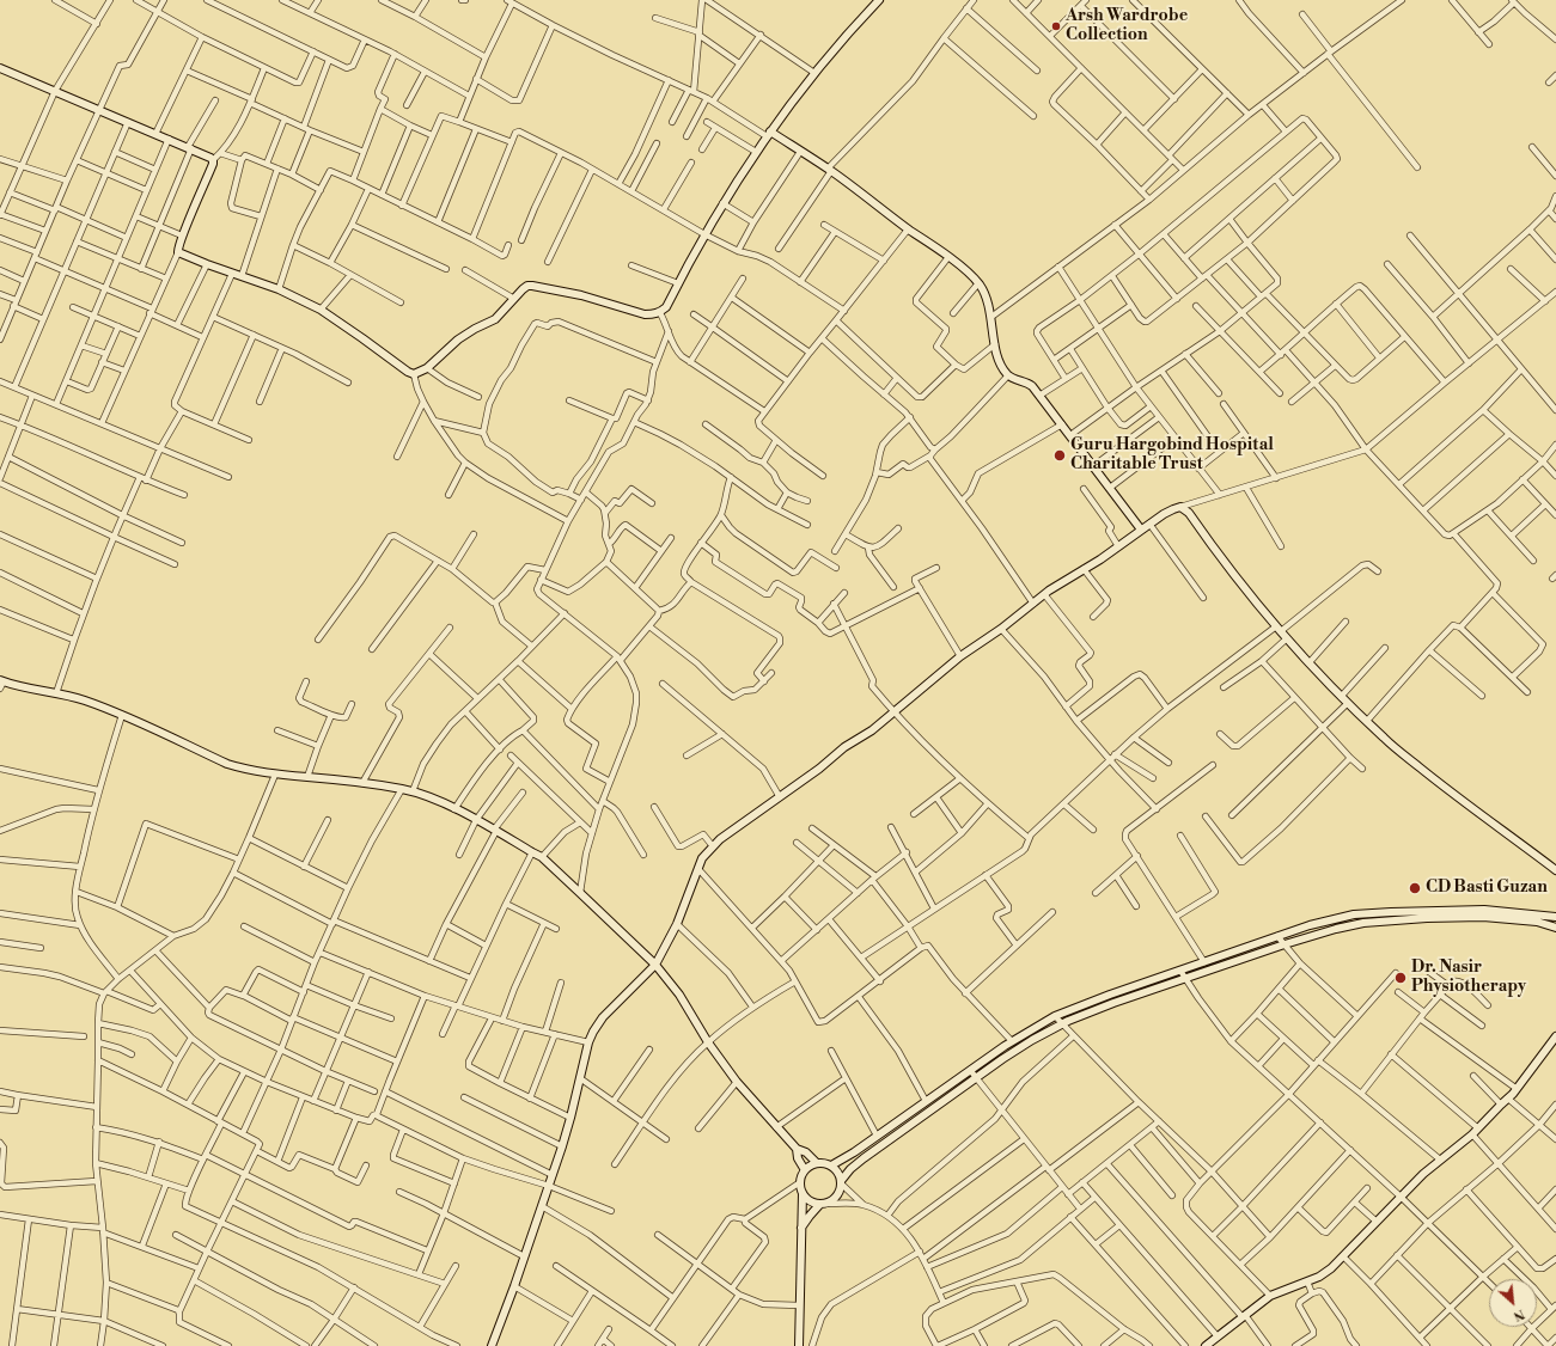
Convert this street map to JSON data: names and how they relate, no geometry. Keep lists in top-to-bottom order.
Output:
{
  "places": [
    "Arsh Wardrobe Collection",
    "Guru Hargobind Hospital Charitable Trust",
    "CD Basti Guzan",
    "Dr. Nasir Physiotherapy"
  ],
  "north": "bottom right"
}
